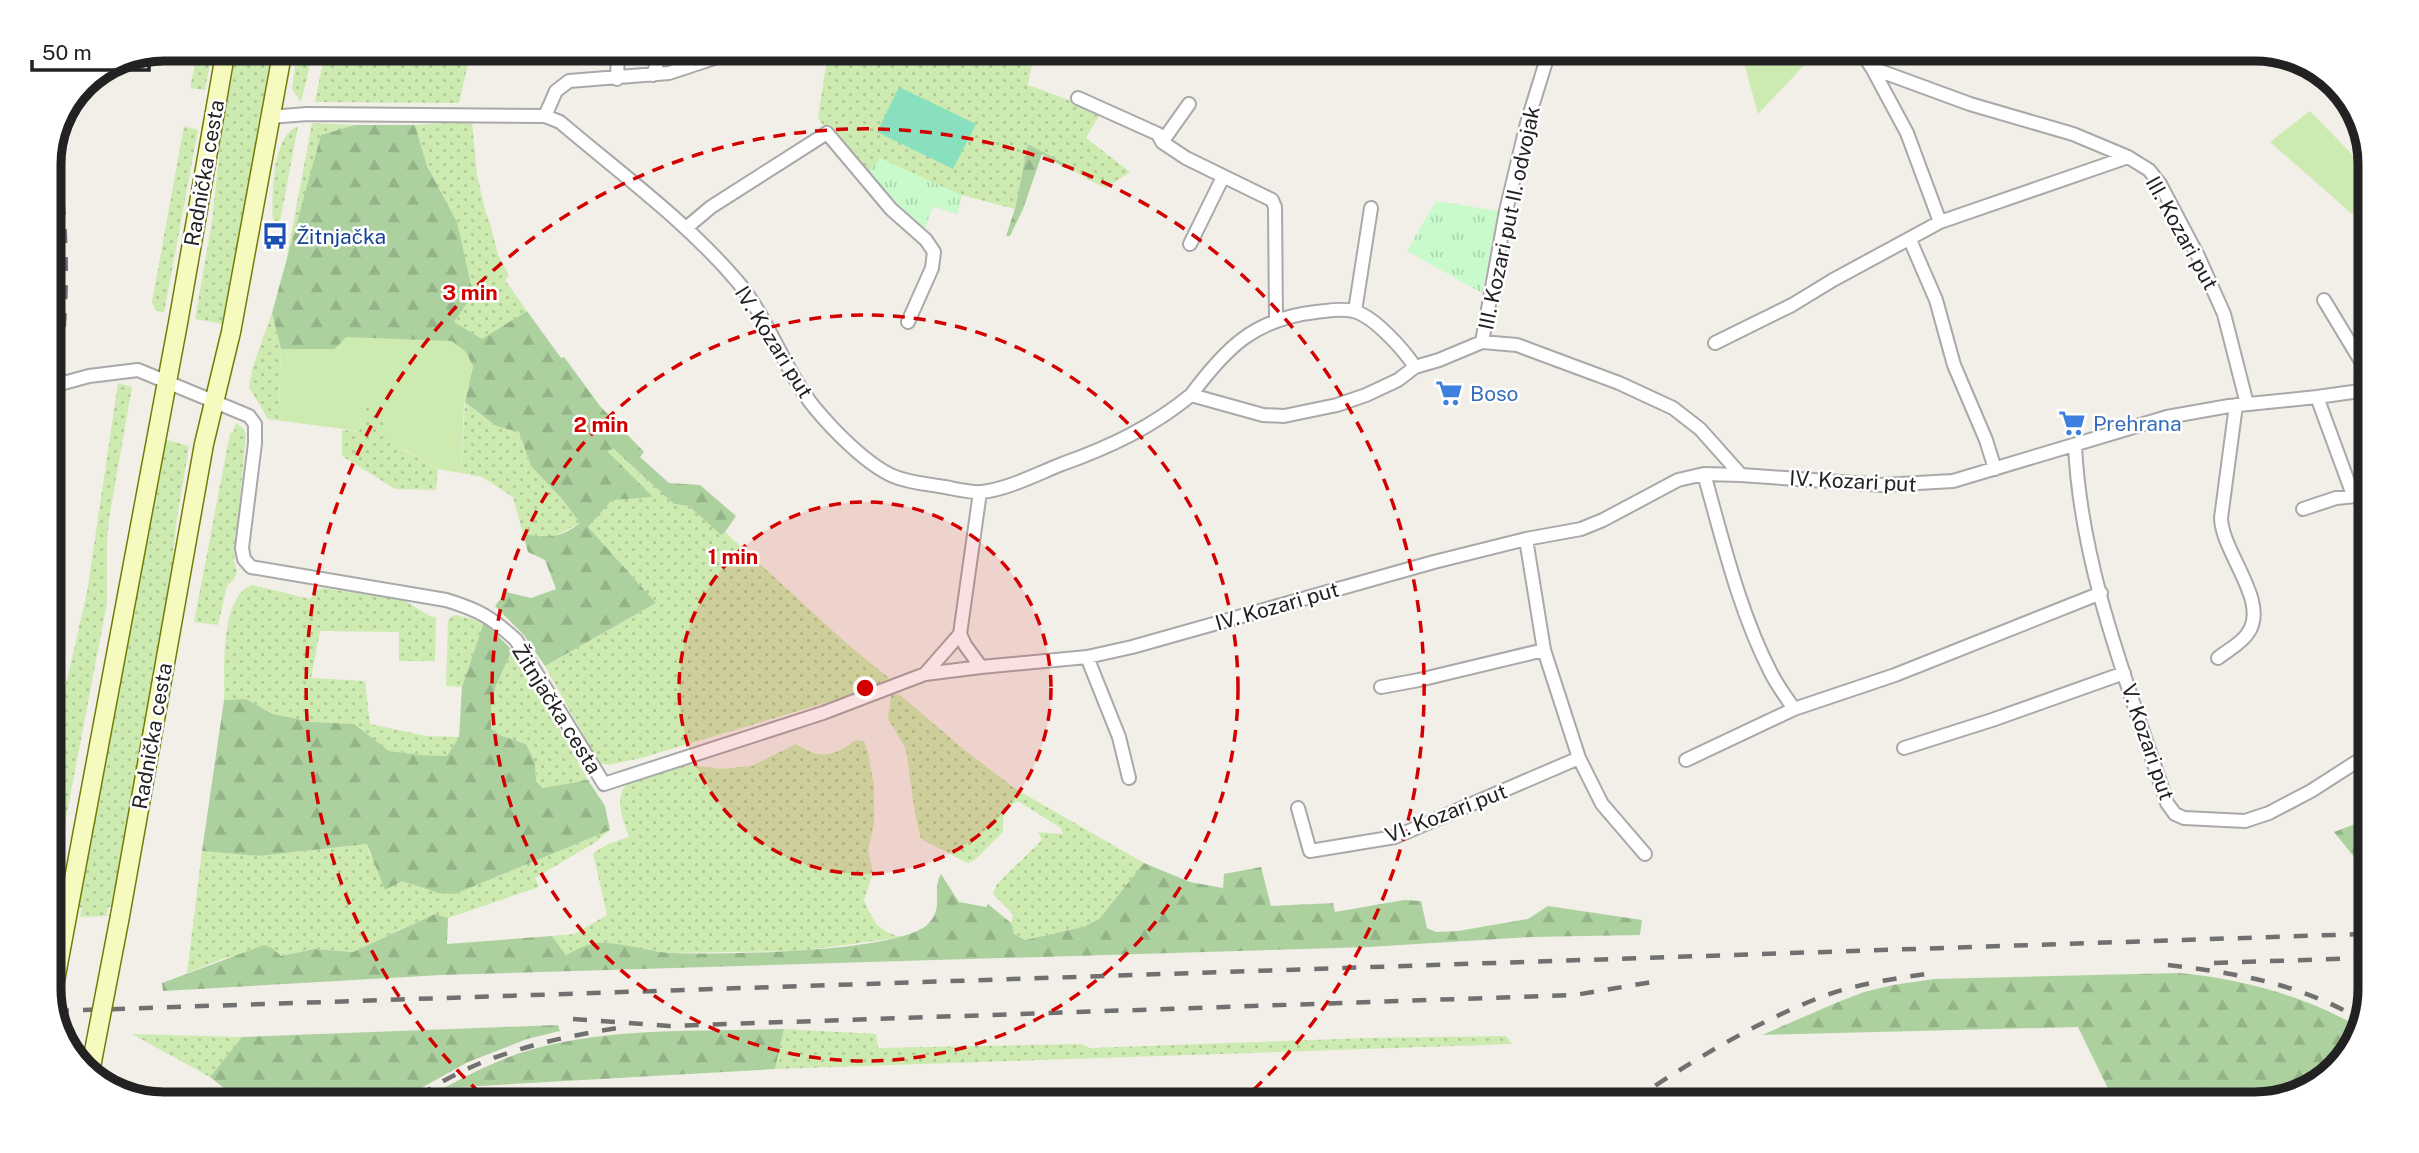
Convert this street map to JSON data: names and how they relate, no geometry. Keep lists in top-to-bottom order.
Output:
{
  "streets": {
    "main road": ["Radnička cesta"],
    "street": [
      "III. Kozari put II. odvojak",
      "III. Kozari put",
      "IV. Kozari put",
      "Žitnjačka cesta",
      "V. Kozari put",
      "VI. Kozari put"
    ]
  },
  "crossings": [
    ["Radnička cesta", "Žitnjačka cesta"],
    ["III. Kozari put", "IV. Kozari put"],
    ["IV. Kozari put", "Žitnjačka cesta"],
    ["IV. Kozari put", "V. Kozari put"]
  ],
  "places": {
    "bus stop": ["Žitnjačka"],
    "supermarket": ["Boso", "Prehrana"]
  },
  "scale_bar": "50 m",
  "rings": ["3 min", "2 min", "1 min"]
}
